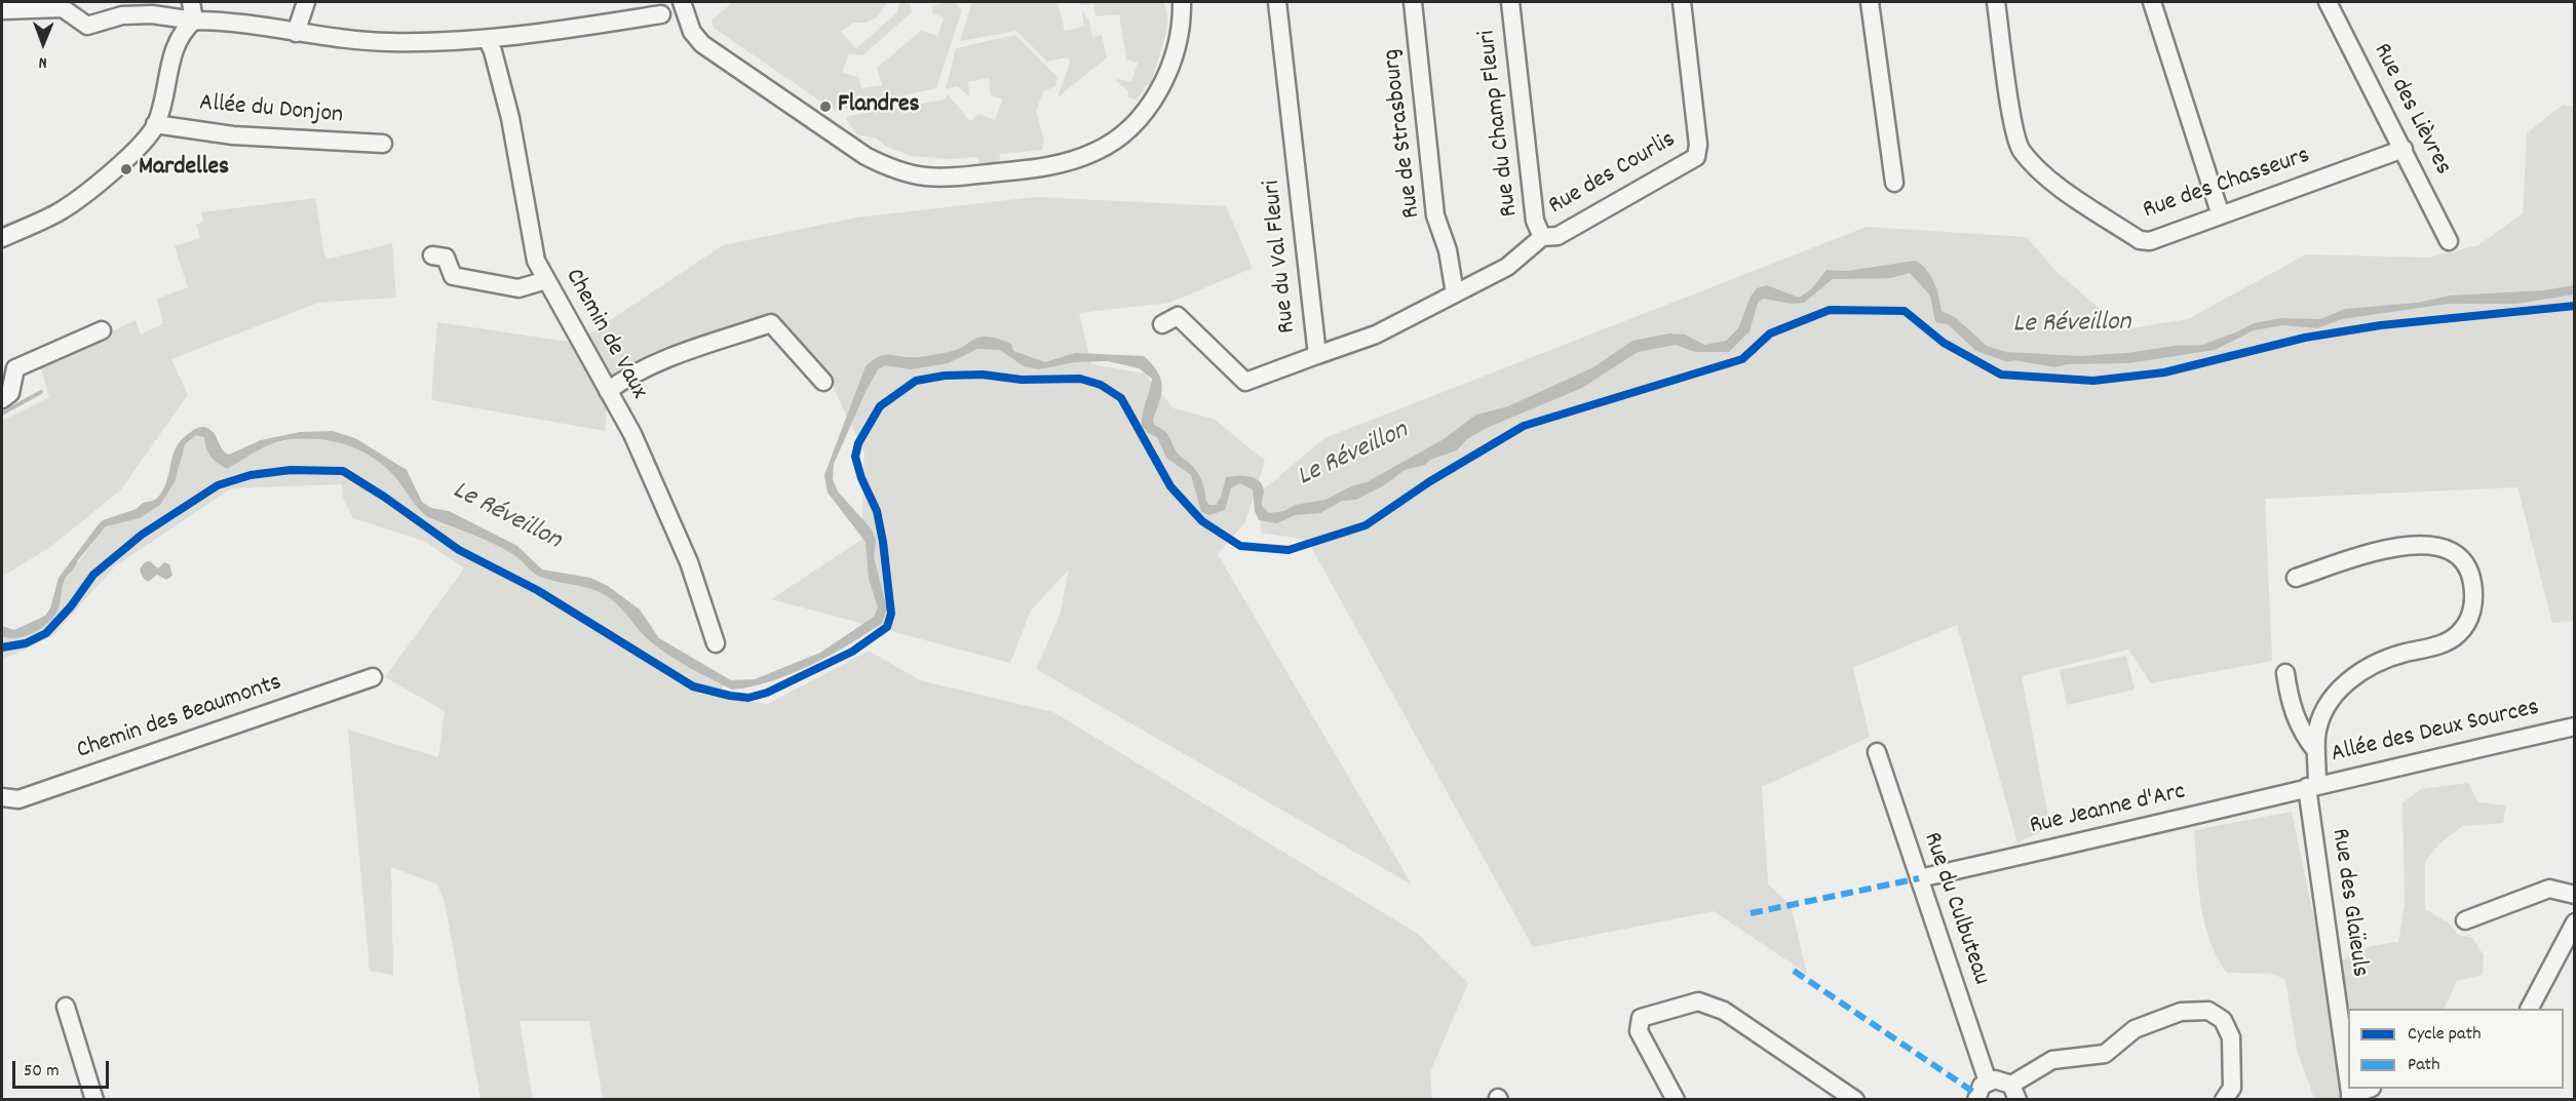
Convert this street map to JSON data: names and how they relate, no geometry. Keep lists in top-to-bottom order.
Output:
{
  "streets": {
    "street": [
      "Rue des Lièvres",
      "Allée du Donjon",
      "Rue du Champ Fleuri",
      "Rue de Strasbourg",
      "Rue des Courlis",
      "Rue des Chasseurs",
      "Rue du Val Fleuri",
      "Chemin de Vaux",
      "Chemin des Beaumonts",
      "Allée des Deux Sources",
      "Rue Jeanne d'Arc",
      "Rue des Glaïeuls",
      "Rue du Culbuteau"
    ]
  },
  "crossings": [
    ["Rue des Lièvres", "Rue des Chasseurs"],
    ["Rue du Champ Fleuri", "Rue des Courlis"],
    ["Allée des Deux Sources", "Rue Jeanne d'Arc"],
    ["Allée des Deux Sources", "Rue des Glaïeuls"],
    ["Rue Jeanne d'Arc", "Rue des Glaïeuls"],
    ["Rue Jeanne d'Arc", "Rue du Culbuteau"]
  ],
  "water": ["Le Réveillon"],
  "places": ["Flandres", "Mardelles"],
  "legend": ["Cycle path", "Path"],
  "scale_bar": "50 m",
  "north": "bottom"
}
